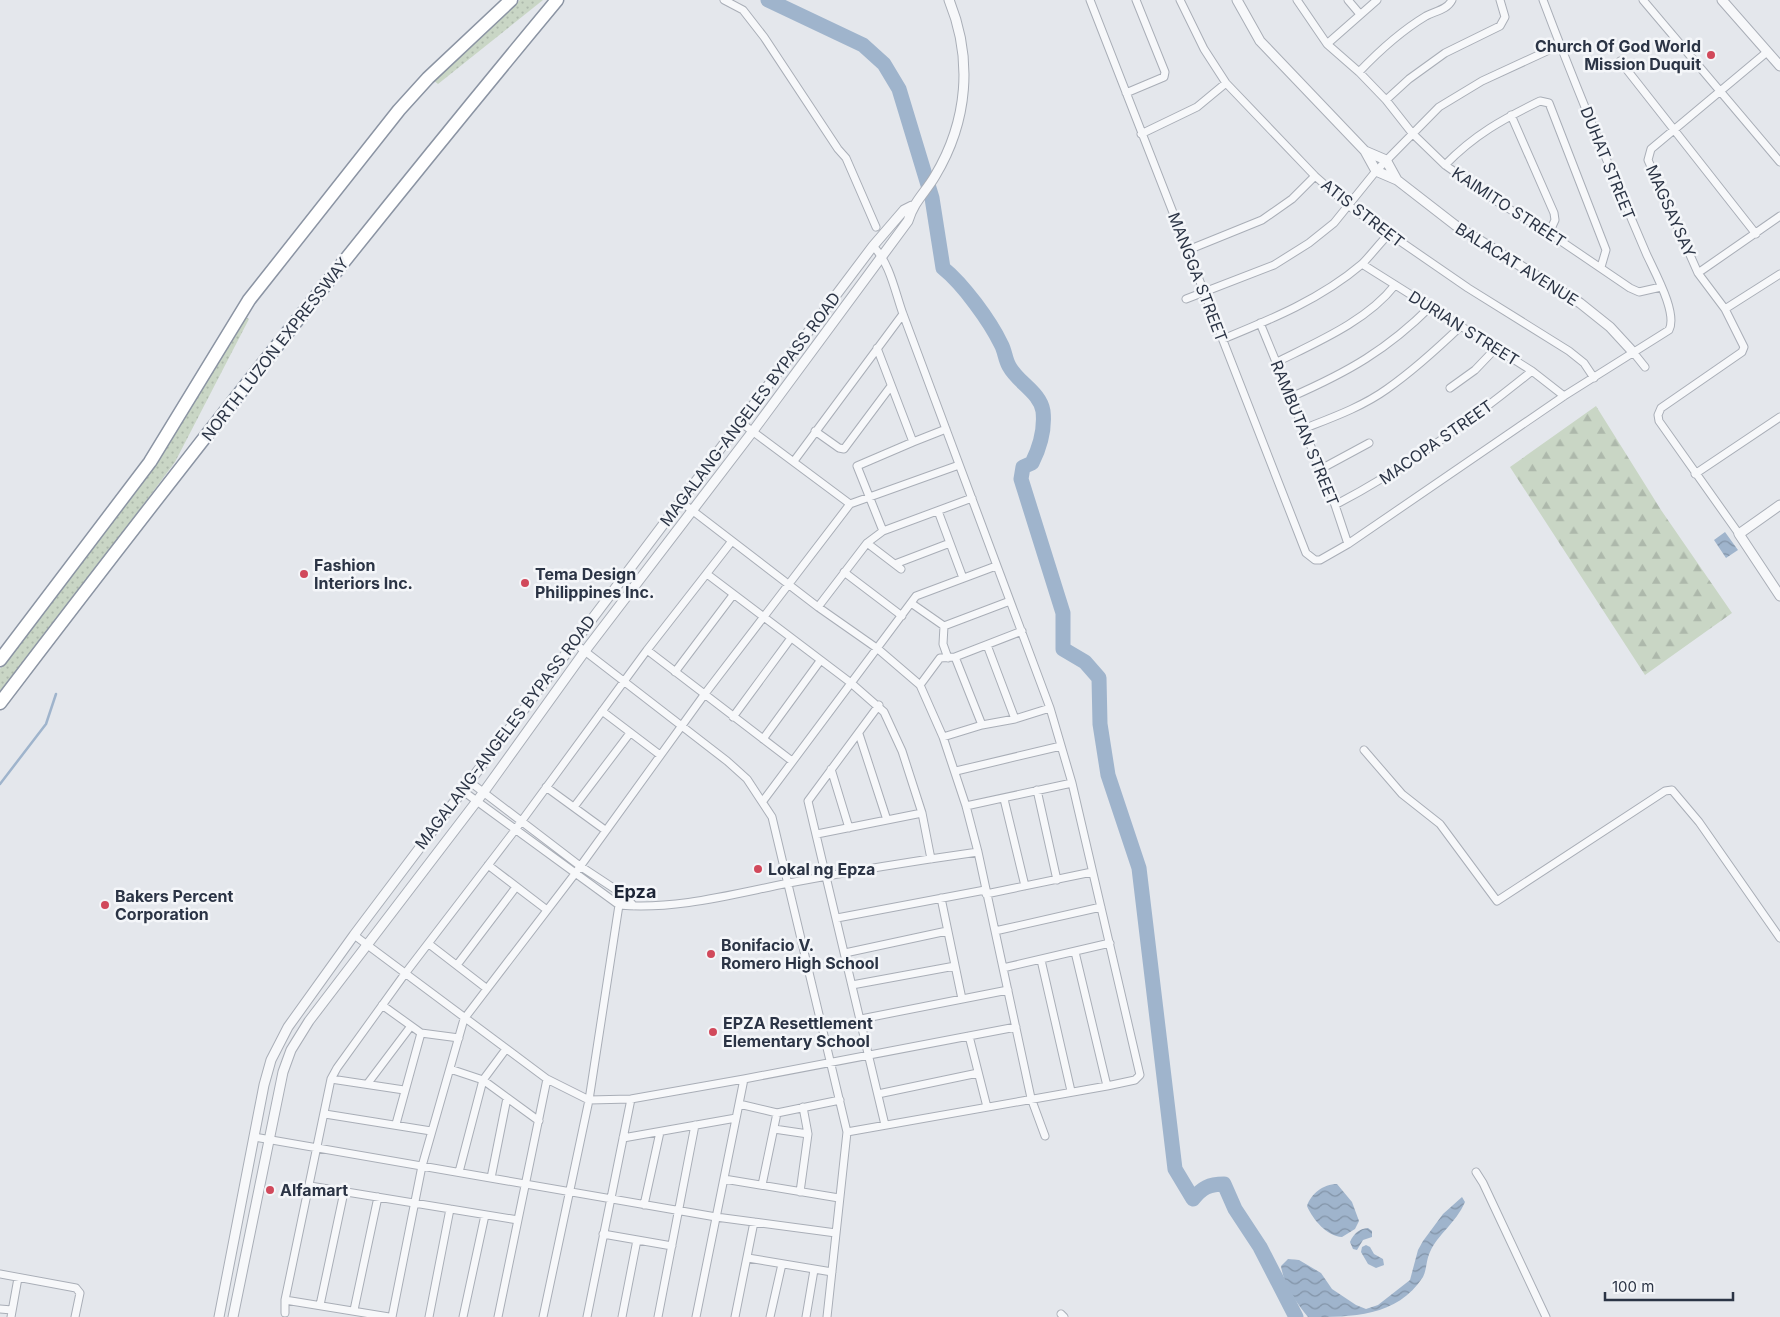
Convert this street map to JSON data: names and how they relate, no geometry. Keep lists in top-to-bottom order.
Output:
{
  "streets": {
    "highway": ["NORTH LUZON EXPRESSWAY"],
    "street": [
      "DUHAT STREET",
      "KAIMITO STREET",
      "MAGSAYSAY",
      "ATIS STREET",
      "BALACAT AVENUE",
      "MANGGA STREET",
      "DURIAN STREET",
      "MAGALANG-ANGELES BYPASS ROAD",
      "RAMBUTAN STREET",
      "MACOPA STREET"
    ]
  },
  "crossings": [
    ["DUHAT STREET", "KAIMITO STREET"],
    ["DUHAT STREET", "BALACAT AVENUE"],
    ["MANGGA STREET", "RAMBUTAN STREET"],
    ["DURIAN STREET", "MACOPA STREET"],
    ["RAMBUTAN STREET", "MACOPA STREET"]
  ],
  "districts": ["Epza"],
  "places": [
    "Church Of God World Mission Duquit",
    "Fashion Interiors Inc.",
    "Tema Design Philippines Inc.",
    "Lokal ng Epza",
    "Bakers Percent Corporation",
    "Bonifacio V. Romero High School",
    "EPZA Resettlement Elementary School",
    "Alfamart"
  ],
  "scale_bar": "100 m"
}
